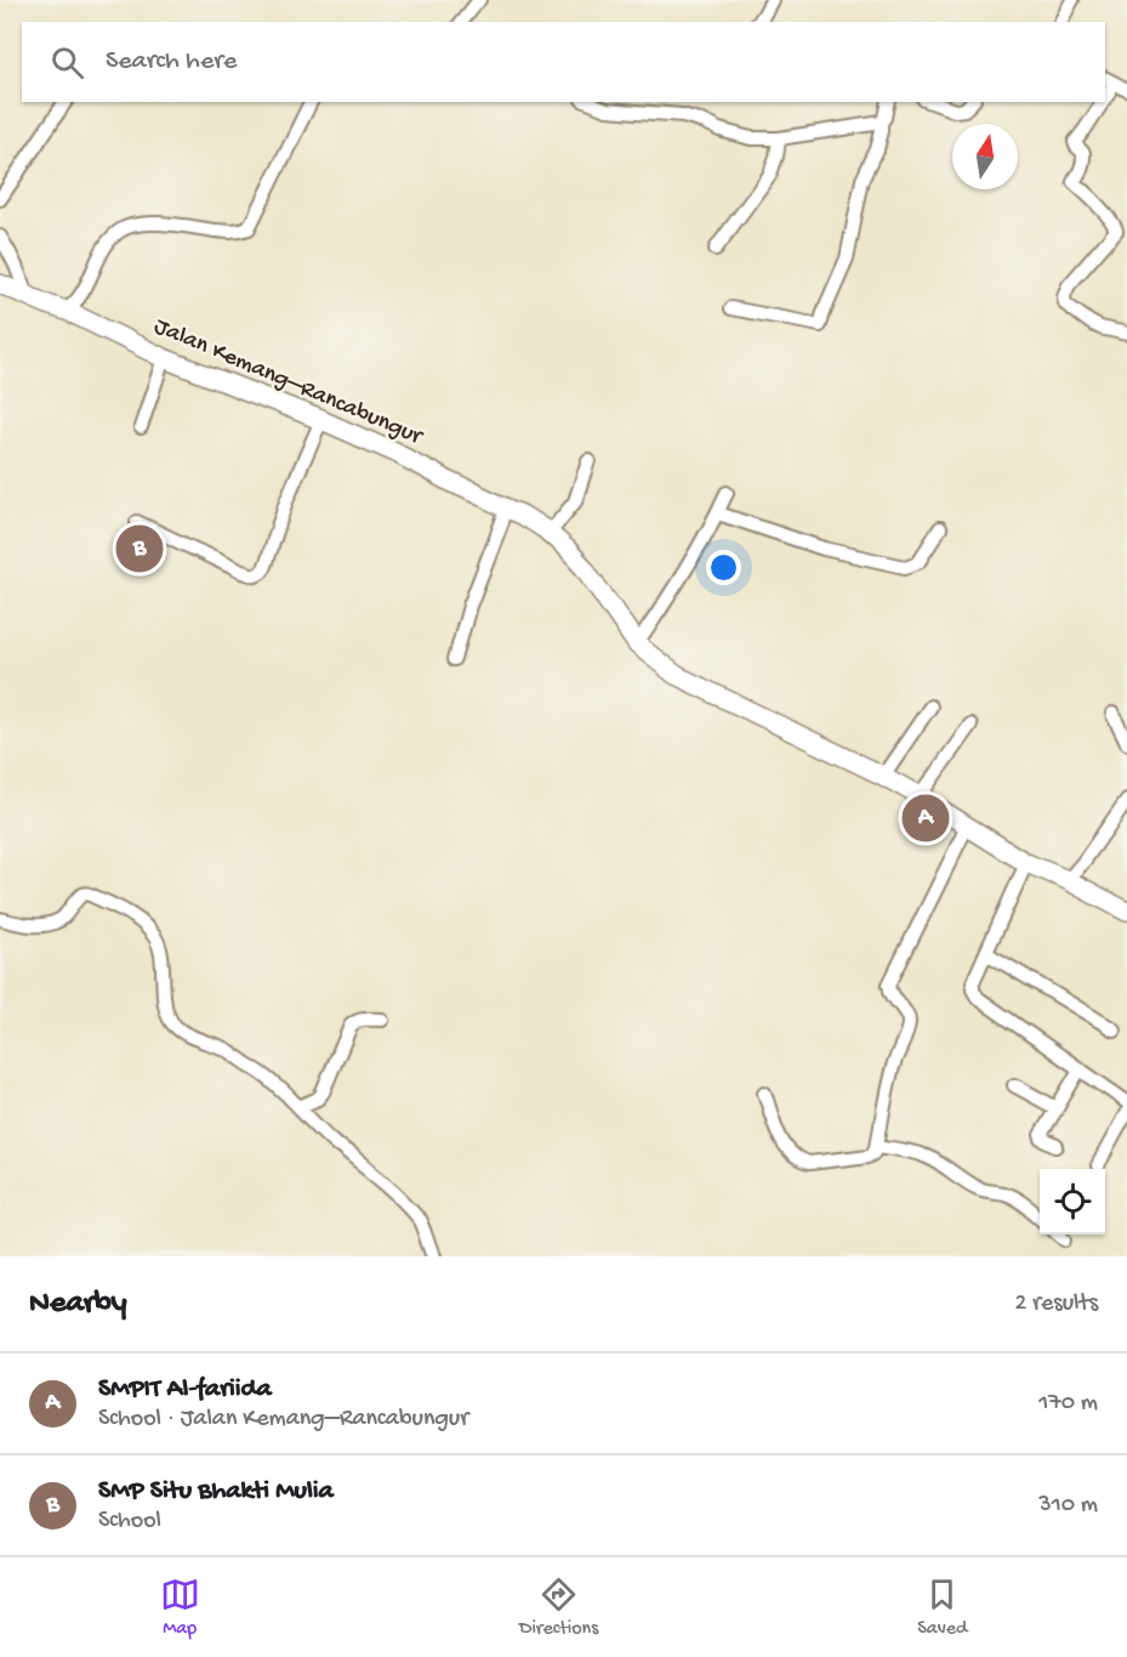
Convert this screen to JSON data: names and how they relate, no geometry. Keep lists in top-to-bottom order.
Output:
{
  "streets": {
    "street": ["Jalan Kemang–Rancabungur"]
  },
  "north": "top",
  "page": {
    "search": "Search here",
    "pins": ["B", "A"],
    "heading": ["Nearby", "2 results"],
    "list": [
      {
        "mark": "A",
        "name": "SMPIT Al-fariida",
        "note": "School · Jalan Kemang–Rancabungur",
        "value": "170 m"
      },
      {
        "mark": "B",
        "name": "SMP Situ Bhakti Mulia",
        "note": "School",
        "value": "310 m"
      }
    ],
    "nav": ["Map", "Directions", "Saved"]
  }
}
